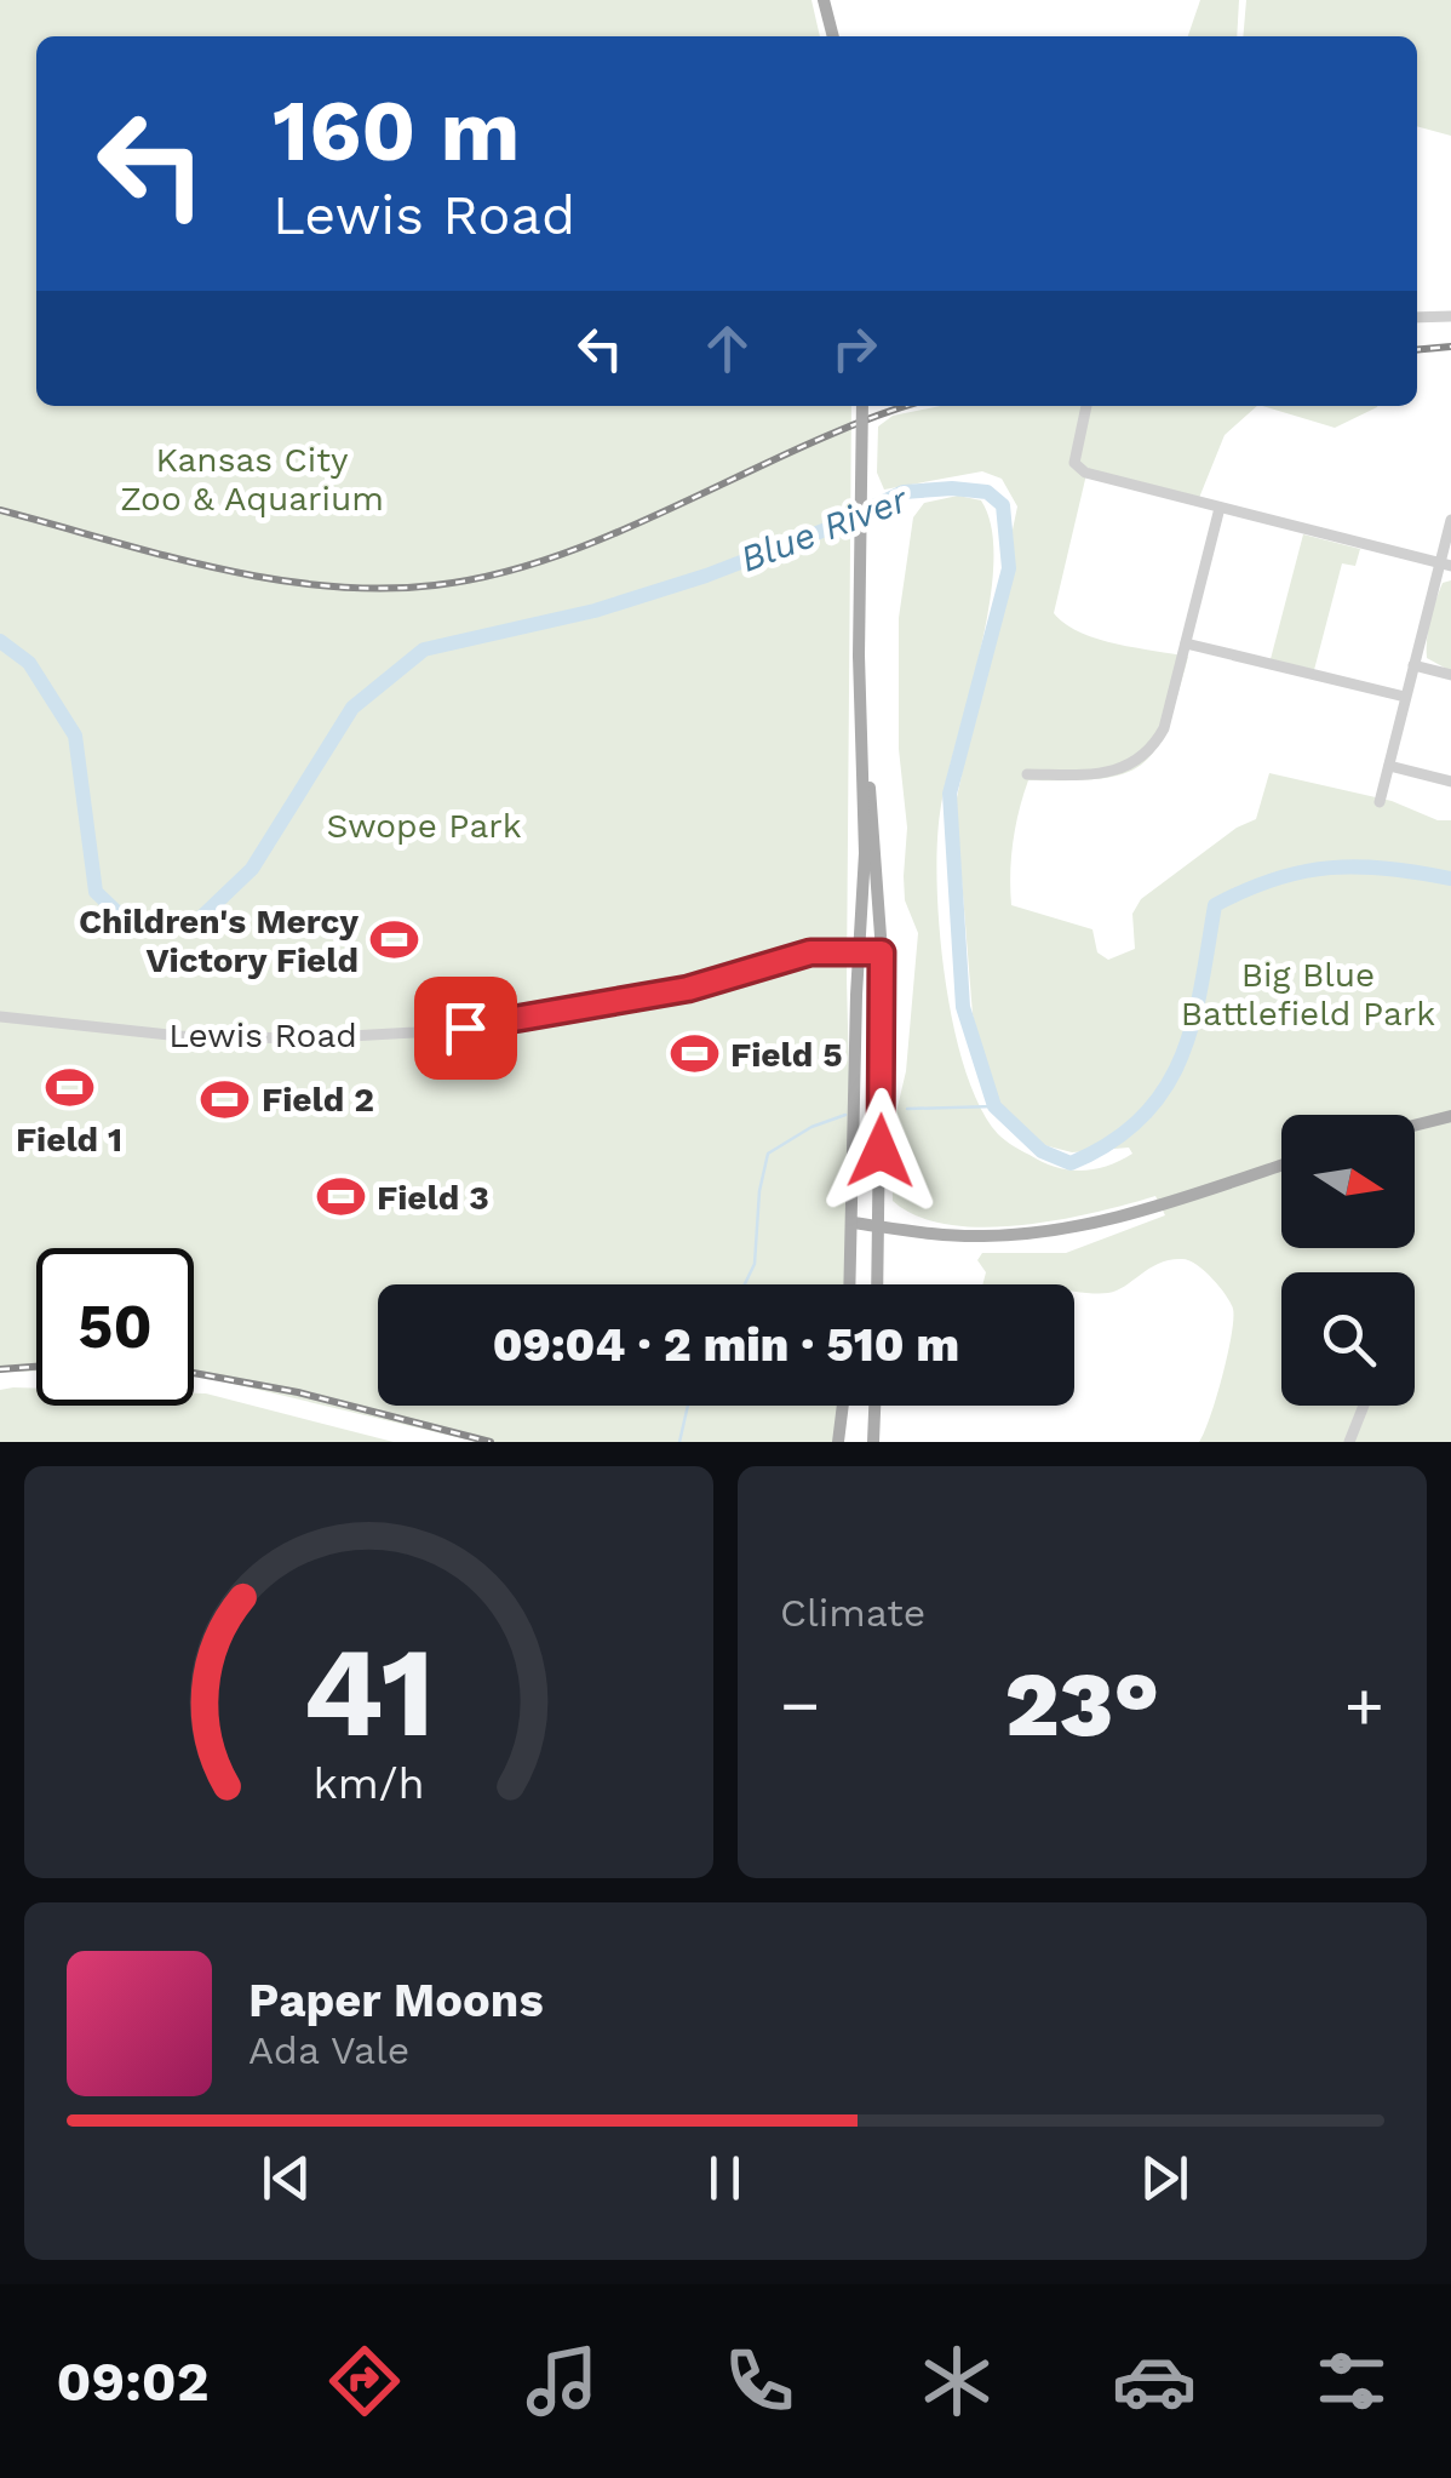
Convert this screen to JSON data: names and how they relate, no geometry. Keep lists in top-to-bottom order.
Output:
{
  "streets": {
    "street": ["Lewis Road"]
  },
  "water": ["Blue River"],
  "parks": ["Kansas City Zoo & Aquarium", "Swope Park", "Big Blue Battlefield Park"],
  "places": {
    "sports": [
      "Children's Mercy Victory Field",
      "Field 5",
      "Field 1",
      "Field 2",
      "Field 3"
    ]
  },
  "north": "right",
  "page": {
    "turn": ["160 m", "Lewis Road"],
    "limit": "50",
    "trip": "09:04 · 2 min · 510 m",
    "tile": "Climate",
    "heat": ["−", "23°", "+"],
    "song": ["Paper Moons", "Ada Vale"],
    "tabs": "09:02",
    "gauge": ["41", "km/h"]
  }
}
